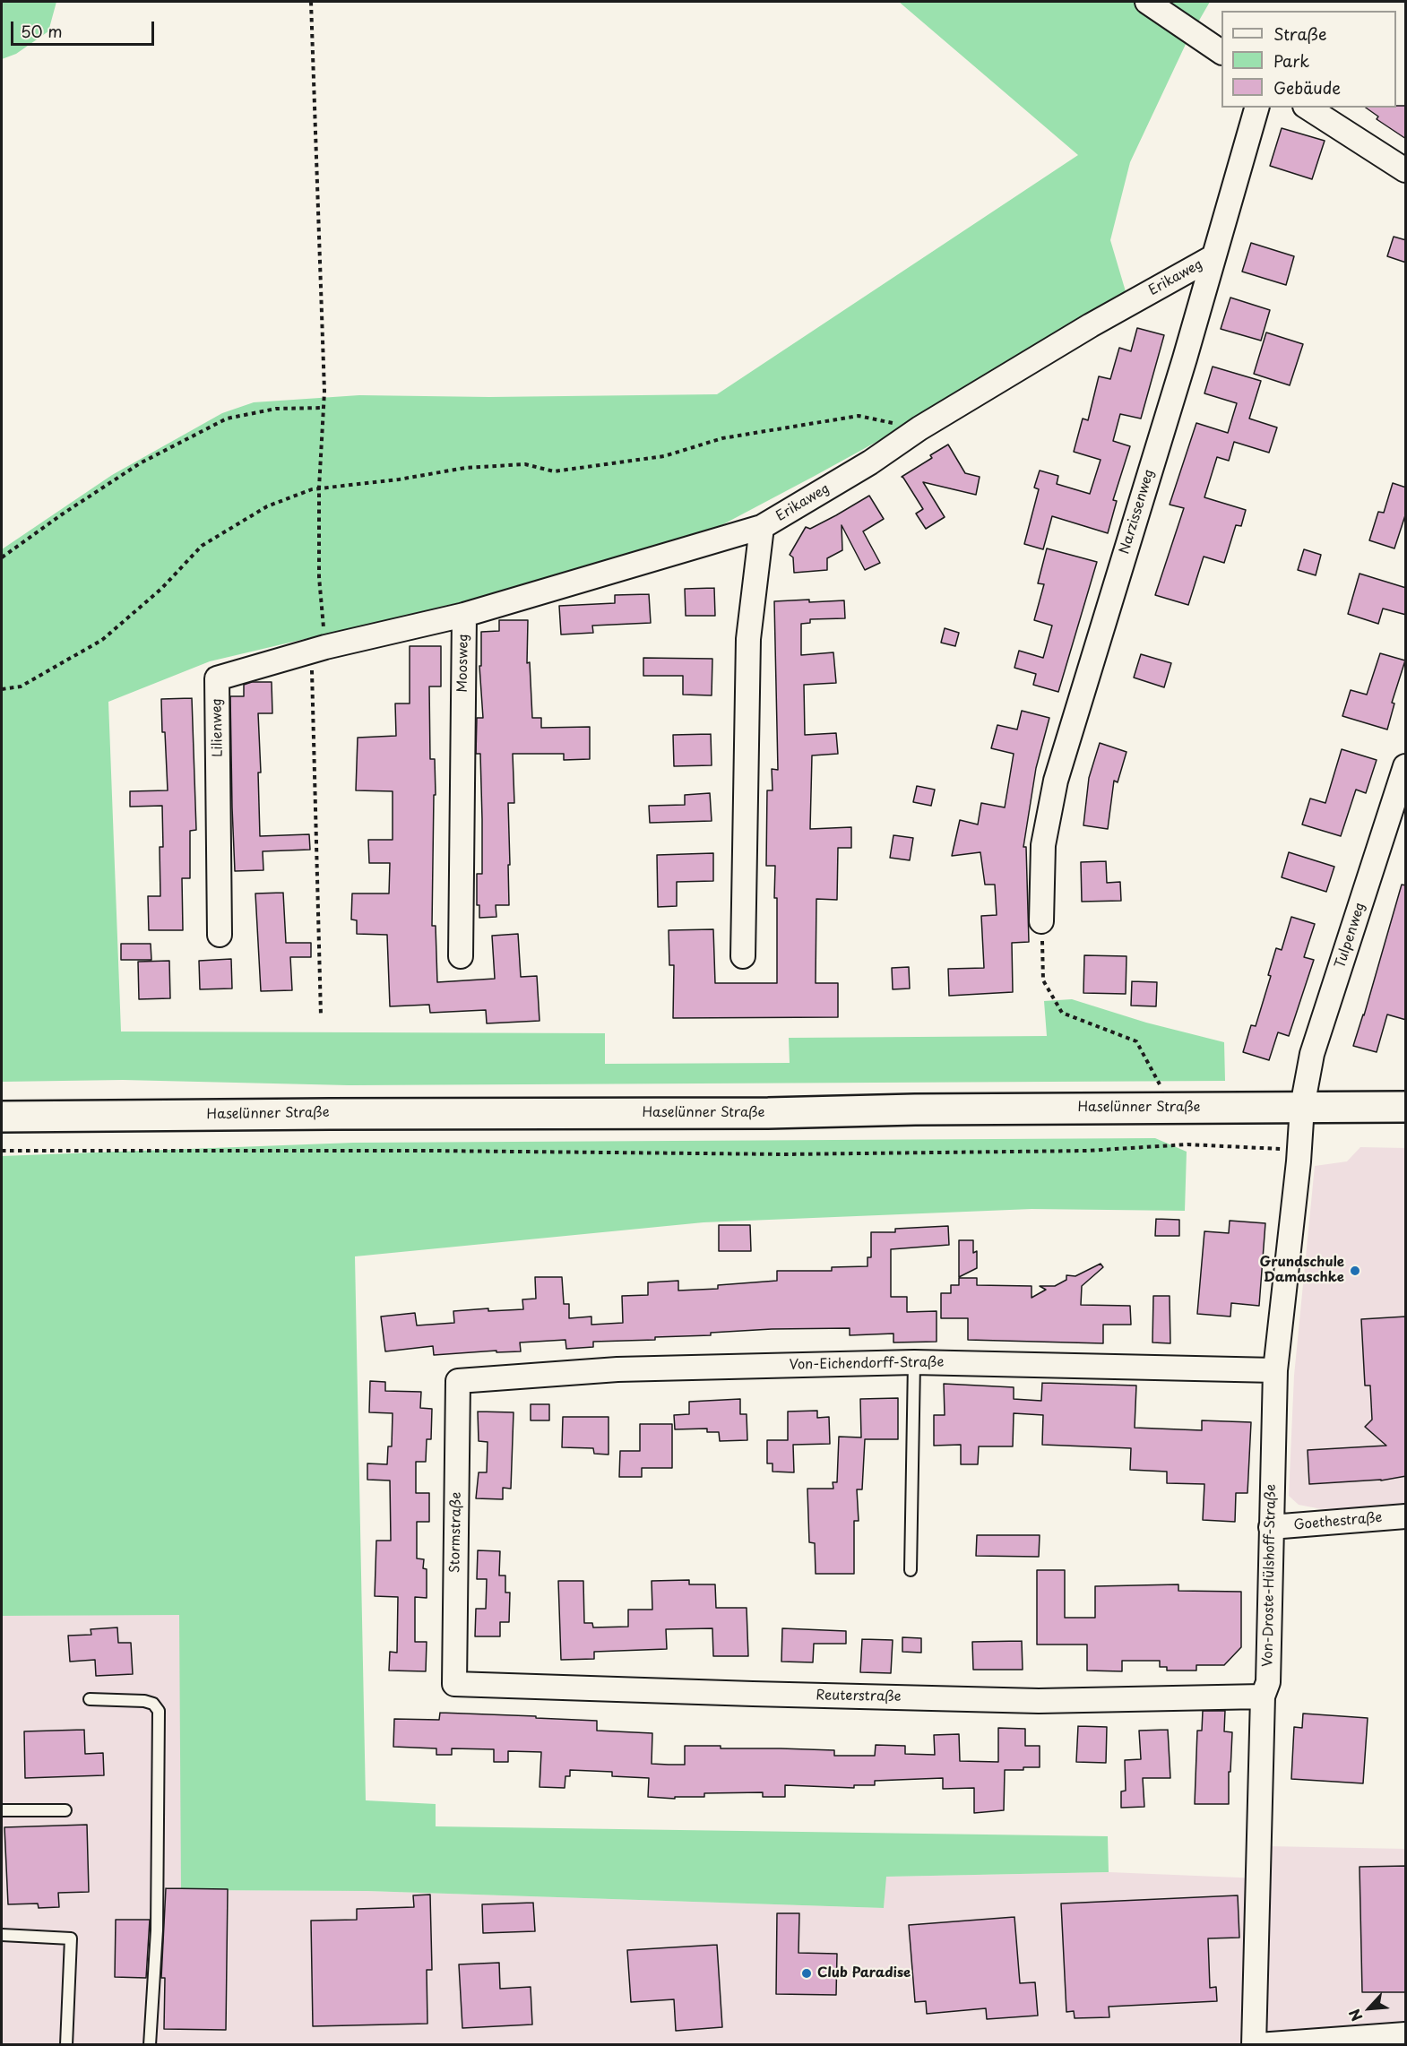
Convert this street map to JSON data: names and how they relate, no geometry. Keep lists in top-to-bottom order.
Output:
{
  "streets": {
    "street": [
      "Erikaweg",
      "Narzissenweg",
      "Moosweg",
      "Lilienweg",
      "Tulpenweg",
      "Haselünner Straße",
      "Von-Eichendorff-Straße",
      "Goethestraße",
      "Stormstraße",
      "Von-Droste-Hülshoff-Straße",
      "Reuterstraße"
    ]
  },
  "crossings": [
    ["Erikaweg", "Narzissenweg"],
    ["Erikaweg", "Moosweg"],
    ["Moosweg", "Lilienweg"],
    ["Tulpenweg", "Haselünner Straße"],
    ["Tulpenweg", "Von-Droste-Hülshoff-Straße"],
    ["Haselünner Straße", "Von-Droste-Hülshoff-Straße"],
    ["Von-Eichendorff-Straße", "Stormstraße"],
    ["Von-Eichendorff-Straße", "Von-Droste-Hülshoff-Straße"],
    ["Goethestraße", "Von-Droste-Hülshoff-Straße"],
    ["Stormstraße", "Reuterstraße"],
    ["Von-Droste-Hülshoff-Straße", "Reuterstraße"]
  ],
  "places": ["Grundschule Damaschke", "Club Paradise"],
  "legend": ["Straße", "Park", "Gebäude"],
  "scale_bar": "50 m",
  "north": "bottom left"
}
